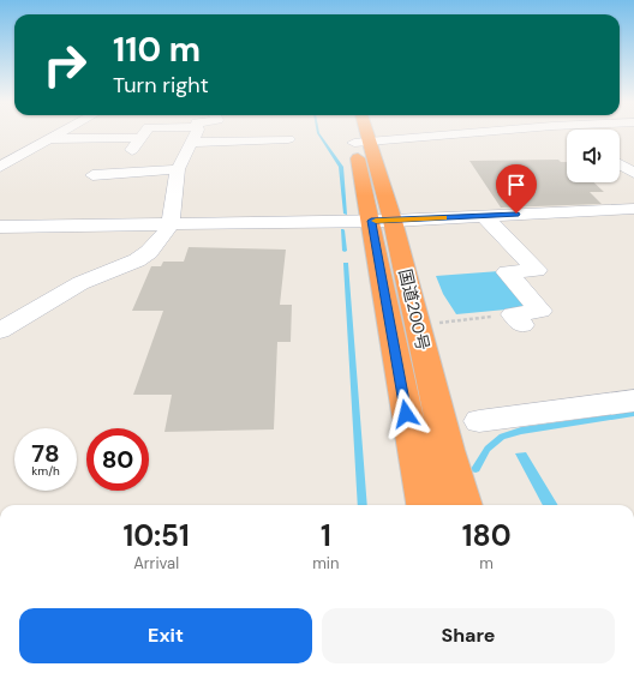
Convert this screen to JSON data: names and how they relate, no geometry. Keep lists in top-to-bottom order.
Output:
{
  "streets": {
    "highway": ["国道200号"]
  },
  "page": {
    "turn": ["110 m", "Turn right"],
    "speed": "78 km/h",
    "limit": "80",
    "eta": [
      "10:51",
      "Arrival",
      "1",
      "min",
      "180",
      "m"
    ],
    "buttons": ["Exit", "Share"]
  }
}
